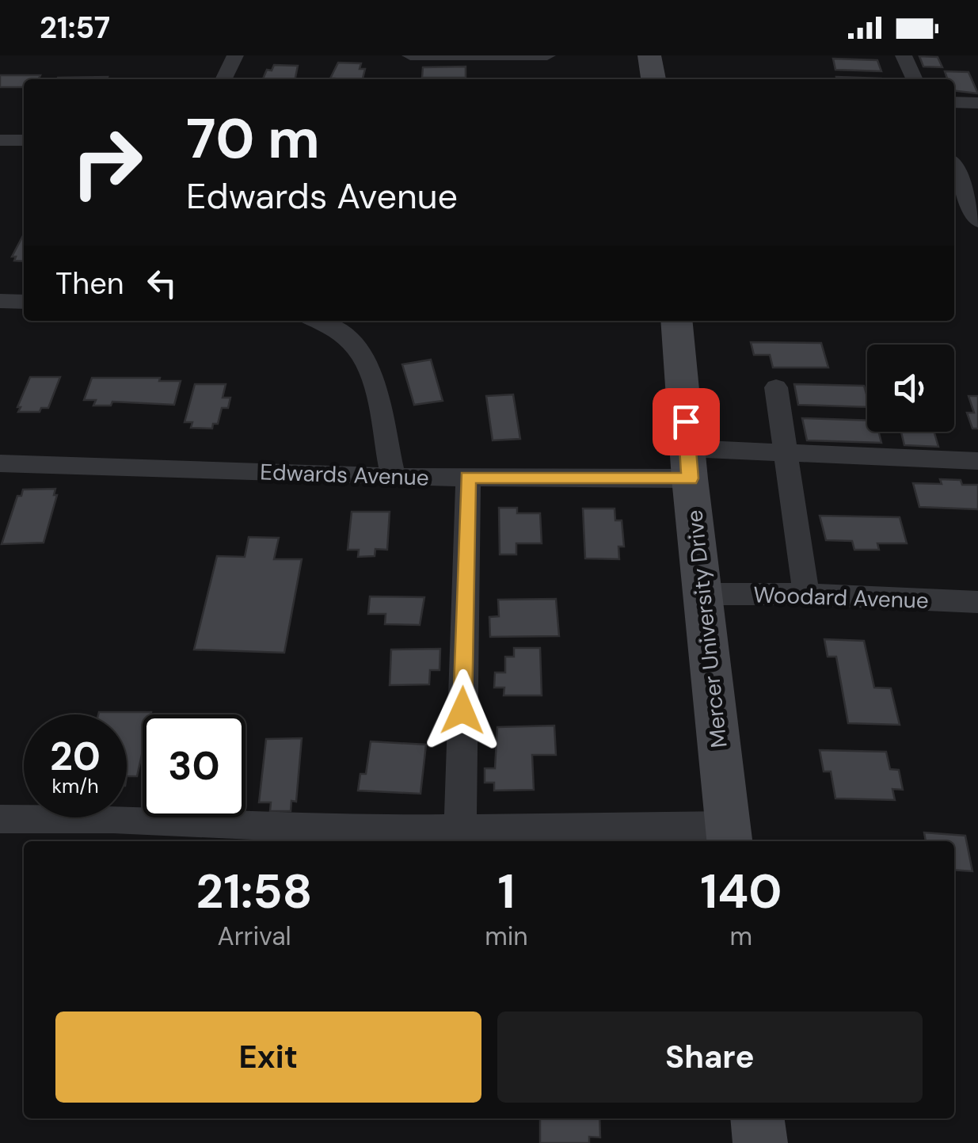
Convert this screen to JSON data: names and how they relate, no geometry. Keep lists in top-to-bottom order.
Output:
{
  "streets": {
    "main road": ["Mercer University Drive"],
    "street": ["Edwards Avenue", "Woodard Avenue"]
  },
  "crossings": [
    ["Edwards Avenue", "Mercer University Drive"],
    ["Woodard Avenue", "Mercer University Drive"]
  ],
  "page": {
    "status": "21:57",
    "turn": ["70 m", "Edwards Avenue"],
    "then": "Then",
    "speed": "20 km/h",
    "limit": "30",
    "eta": [
      "21:58",
      "Arrival",
      "1",
      "min",
      "140",
      "m"
    ],
    "buttons": ["Exit", "Share"]
  }
}
